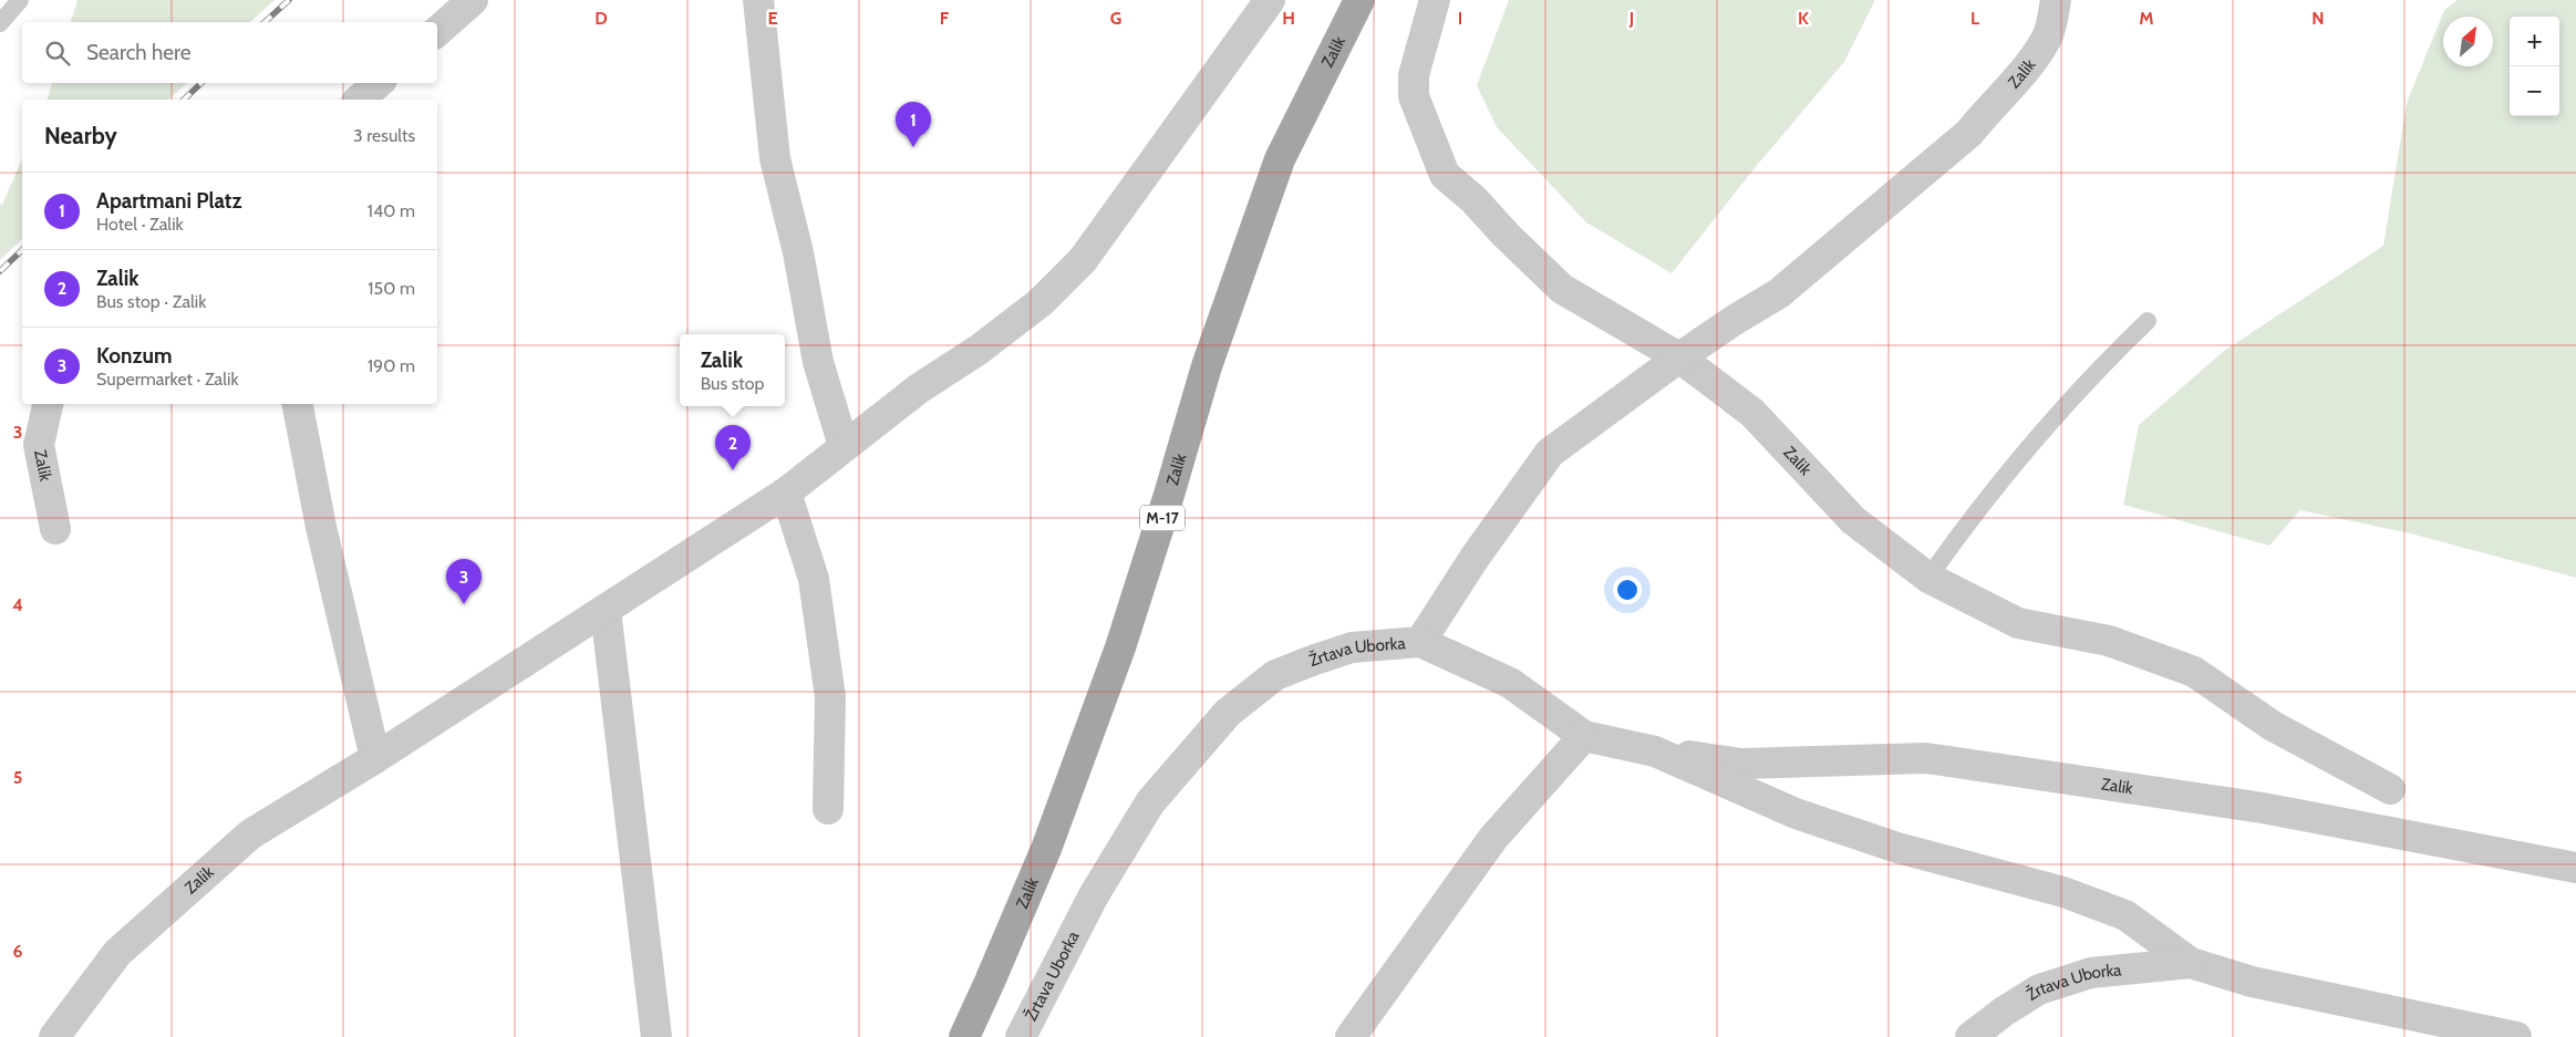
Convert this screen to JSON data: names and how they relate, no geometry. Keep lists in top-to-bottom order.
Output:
{
  "streets": {
    "main road": ["Zalik", "M-17"],
    "street": ["Žrtava Uborka"]
  },
  "crossings": [
    ["Zalik", "Žrtava Uborka"]
  ],
  "north": "top right",
  "page": {
    "map_buttons": ["+", "−"],
    "search": "Search here",
    "heading": ["Nearby", "3 results"],
    "pins": ["1", "2", "3"],
    "list": [
      {
        "mark": "1",
        "name": "Apartmani Platz",
        "note": "Hotel · Zalik",
        "value": "140 m"
      },
      {
        "mark": "2",
        "name": "Zalik",
        "note": "Bus stop · Zalik",
        "value": "150 m"
      },
      {
        "mark": "3",
        "name": "Konzum",
        "note": "Supermarket · Zalik",
        "value": "190 m"
      }
    ],
    "popup": ["Zalik", "Bus stop"]
  },
  "grid": {
    "columns": [
      "D",
      "E",
      "F",
      "G",
      "H",
      "I",
      "J",
      "K",
      "L",
      "M",
      "N"
    ],
    "rows": [
      "3",
      "4",
      "5",
      "6"
    ]
  }
}
